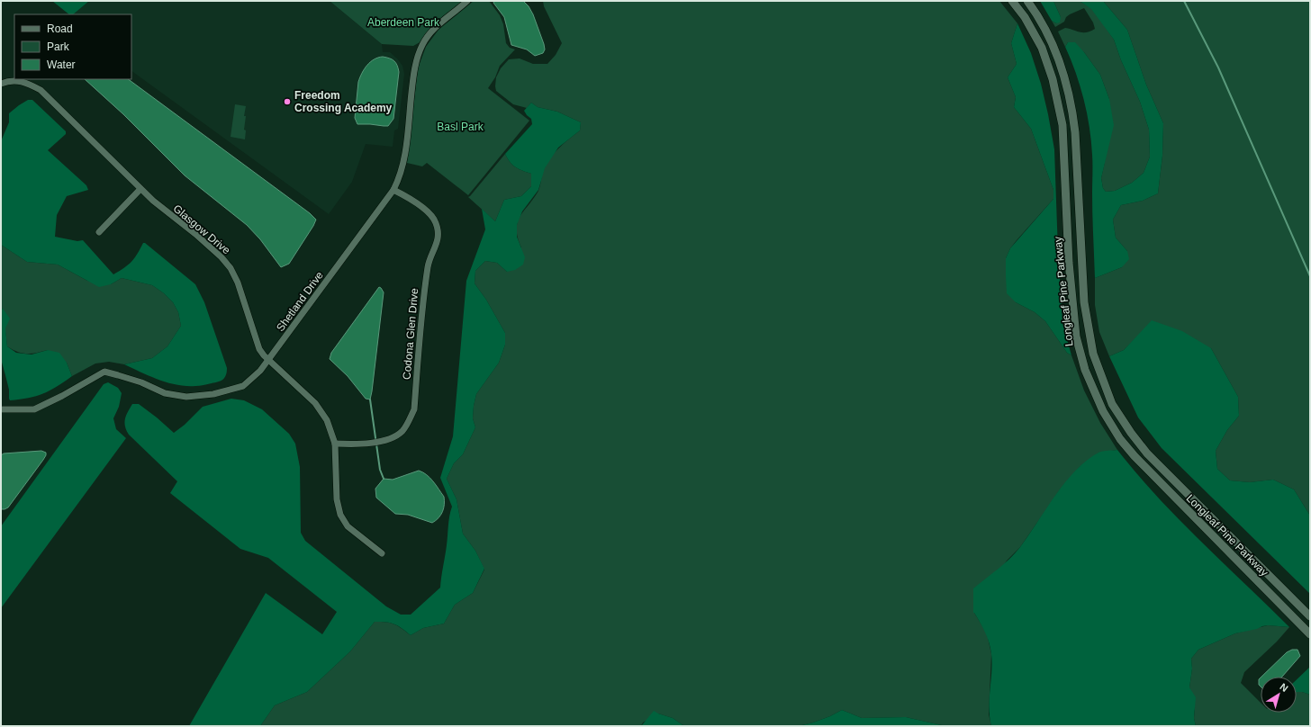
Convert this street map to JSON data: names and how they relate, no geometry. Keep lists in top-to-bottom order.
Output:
{
  "streets": {
    "main road": ["Longleaf Pine Parkway"],
    "street": ["Glasgow Drive", "Shetland Drive", "Codona Glen Drive"]
  },
  "crossings": [
    ["Glasgow Drive", "Shetland Drive"],
    ["Glasgow Drive", "Codona Glen Drive"],
    ["Shetland Drive", "Codona Glen Drive"]
  ],
  "parks": ["Aberdeen Park", "Basl Park"],
  "places": ["Freedom Crossing Academy"],
  "legend": ["Road", "Park", "Water"],
  "north": "top right"
}
